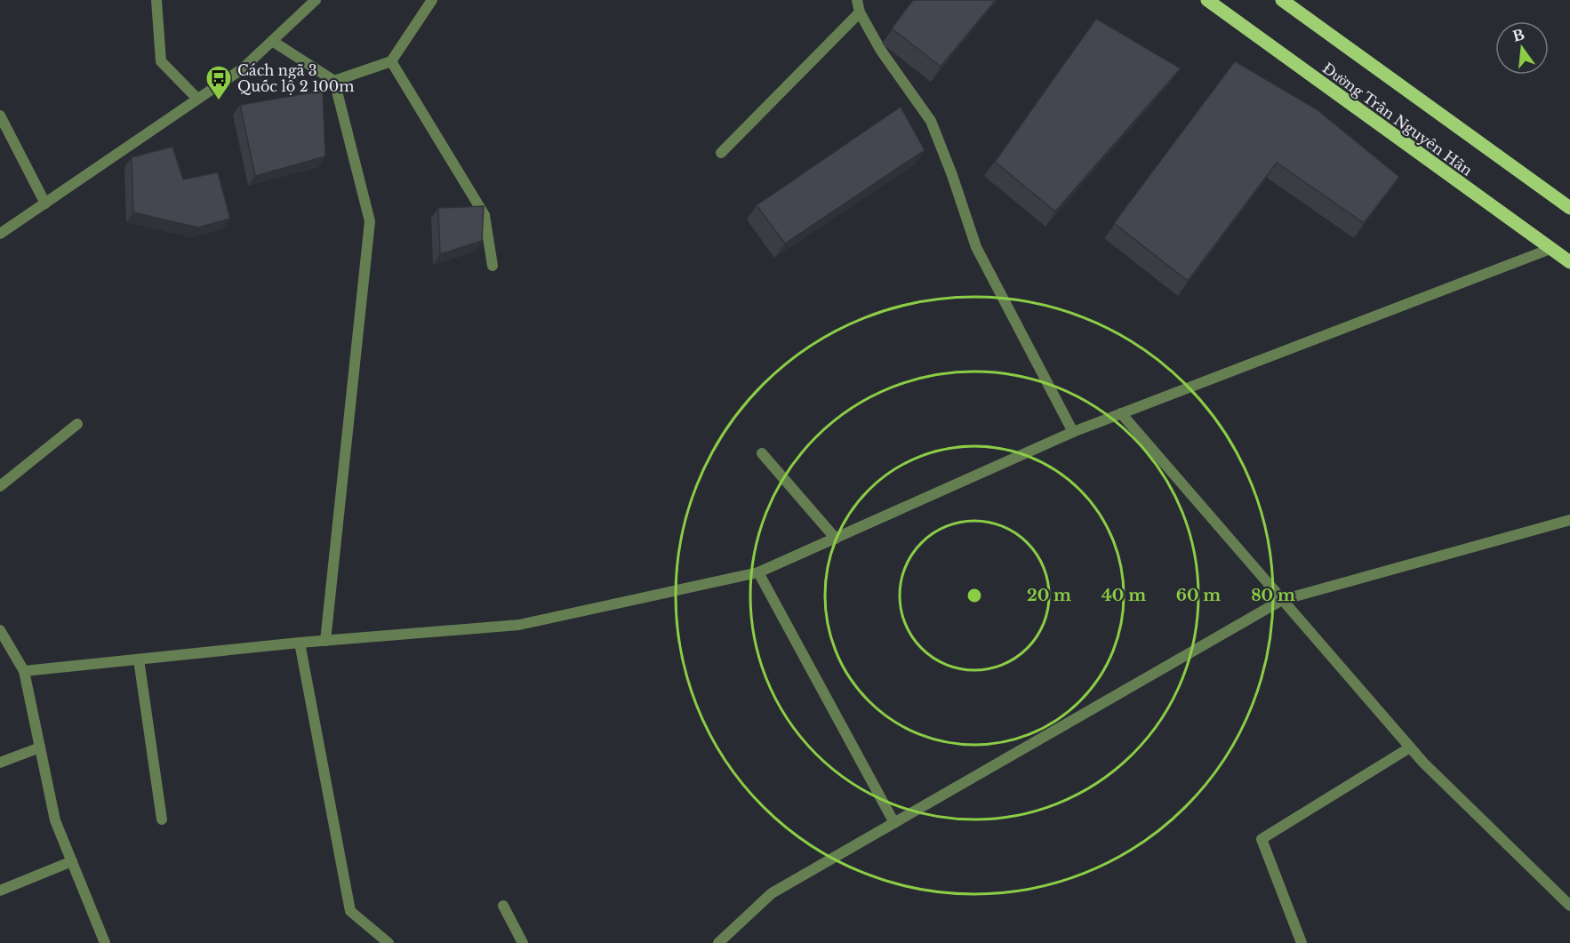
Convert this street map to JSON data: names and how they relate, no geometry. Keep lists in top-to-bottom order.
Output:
{
  "streets": {
    "main road": ["Đường Trần Nguyên Hãn"]
  },
  "places": {
    "bus stop": ["Cách ngã 3 Quốc lộ 2 100m"]
  },
  "north": "top",
  "rings": [
    "20 m",
    "40 m",
    "60 m",
    "80 m"
  ]
}
